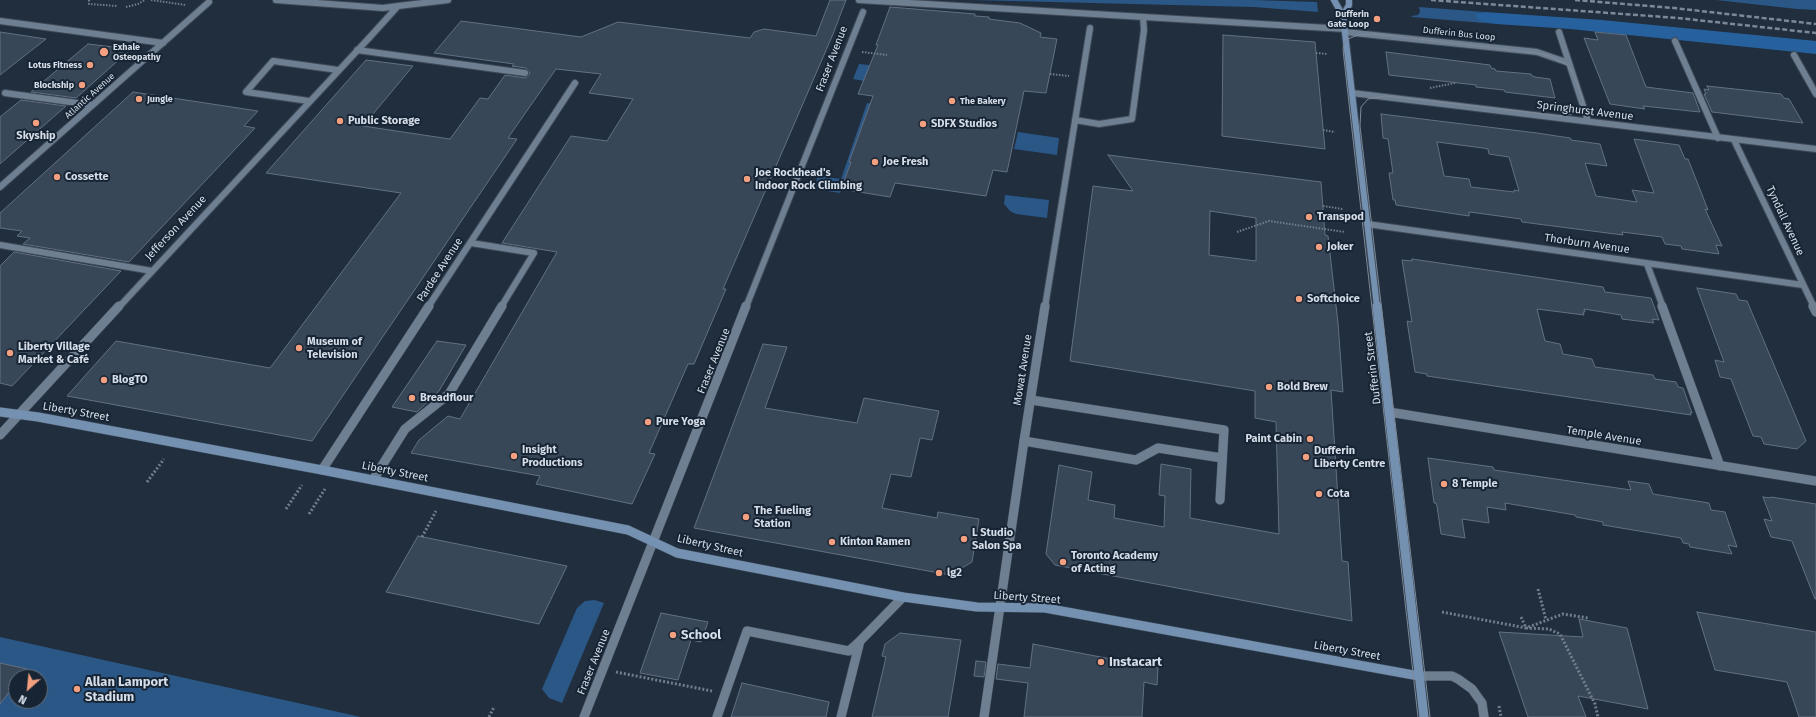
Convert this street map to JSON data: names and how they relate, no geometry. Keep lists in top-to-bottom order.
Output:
{
  "streets": {
    "street": [
      "Dufferin Bus Loop",
      "Fraser Avenue",
      "Atlantic Avenue",
      "Springhurst Avenue",
      "Tyndall Avenue",
      "Jefferson Avenue",
      "Thorburn Avenue",
      "Pardee Avenue",
      "Dufferin Street",
      "Mowat Avenue",
      "Liberty Street",
      "Temple Avenue"
    ]
  },
  "crossings": [
    ["Dufferin Bus Loop", "Dufferin Street"],
    ["Fraser Avenue", "Liberty Street"],
    ["Springhurst Avenue", "Tyndall Avenue"],
    ["Springhurst Avenue", "Dufferin Street"],
    ["Tyndall Avenue", "Thorburn Avenue"],
    ["Jefferson Avenue", "Liberty Street"],
    ["Thorburn Avenue", "Dufferin Street"],
    ["Pardee Avenue", "Liberty Street"],
    ["Dufferin Street", "Liberty Street"],
    ["Dufferin Street", "Temple Avenue"],
    ["Mowat Avenue", "Liberty Street"]
  ],
  "places": [
    "Dufferin Gate Loop",
    "Exhale Osteopathy",
    "Lotus Fitness",
    "Blockship",
    "Jungle",
    "The Bakery",
    "Public Storage",
    "Skyship",
    "SDFX Studios",
    "Joe Fresh",
    "Cossette",
    "Joe Rockhead's Indoor Rock Climbing",
    "Transpod",
    "Joker",
    "Softchoice",
    "Museum of Television",
    "Liberty Village Market & Café",
    "BlogTO",
    "Bold Brew",
    "Breadflour",
    "Pure Yoga",
    "Paint Cabin",
    "Insight Productions",
    "Dufferin Liberty Centre",
    "8 Temple",
    "Cota",
    "The Fueling Station",
    "L Studio Salon Spa",
    "Kinton Ramen",
    "Toronto Academy of Acting",
    "lg2",
    "School",
    "Instacart",
    "Allan Lamport Stadium"
  ],
  "north": "bottom left"
}
